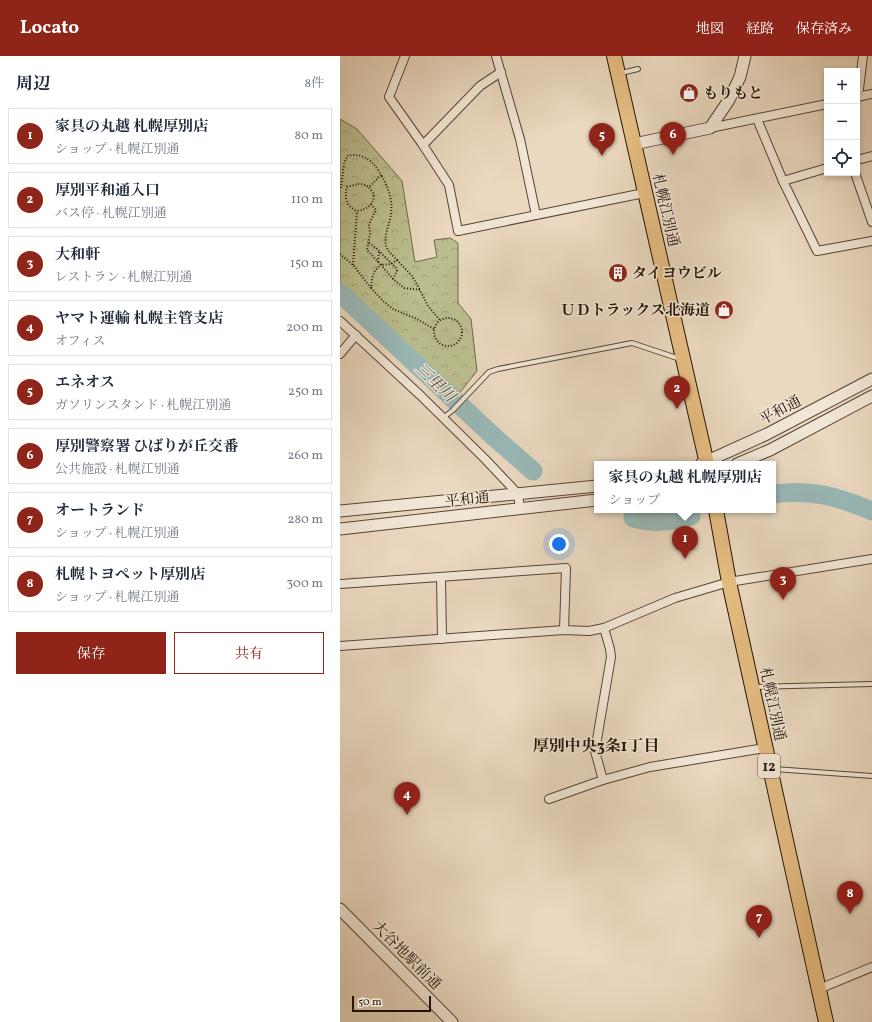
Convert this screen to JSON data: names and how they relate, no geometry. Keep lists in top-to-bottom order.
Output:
{
  "streets": {
    "highway": ["札幌江別通", "12"],
    "street": ["平和通", "大谷地駅前通"]
  },
  "districts": ["厚別中央3条1丁目"],
  "water": ["三里川"],
  "places": {
    "shop": ["もりもと", "ＵＤトラックス北海道"],
    "building": ["タイヨウビル"]
  },
  "scale_bar": "50 m",
  "page": {
    "header": "Locato",
    "nav": ["地図", "経路", "保存済み"],
    "heading": ["周辺", "8件"],
    "map_buttons": ["+", "−"],
    "list": [
      {
        "mark": "1",
        "name": "家具の丸越 札幌厚別店",
        "note": "ショップ · 札幌江別通",
        "value": "80 m"
      },
      {
        "mark": "2",
        "name": "厚別平和通入口",
        "note": "バス停 · 札幌江別通",
        "value": "110 m"
      },
      {
        "mark": "3",
        "name": "大和軒",
        "note": "レストラン · 札幌江別通",
        "value": "150 m"
      },
      {
        "mark": "4",
        "name": "ヤマト運輸 札幌主管支店",
        "note": "オフィス",
        "value": "200 m"
      },
      {
        "mark": "5",
        "name": "エネオス",
        "note": "ガソリンスタンド · 札幌江別通",
        "value": "250 m"
      },
      {
        "mark": "6",
        "name": "厚別警察署 ひばりが丘交番",
        "note": "公共施設 · 札幌江別通",
        "value": "260 m"
      },
      {
        "mark": "7",
        "name": "オートランド",
        "note": "ショップ · 札幌江別通",
        "value": "280 m"
      },
      {
        "mark": "8",
        "name": "札幌トヨペット厚別店",
        "note": "ショップ · 札幌江別通",
        "value": "300 m"
      }
    ],
    "pins": [
      "6",
      "5",
      "2",
      "1",
      "3",
      "4",
      "8",
      "7"
    ],
    "popup": ["家具の丸越 札幌厚別店", "ショップ"],
    "buttons": ["保存", "共有"],
    "scale": "50 m"
  }
}
